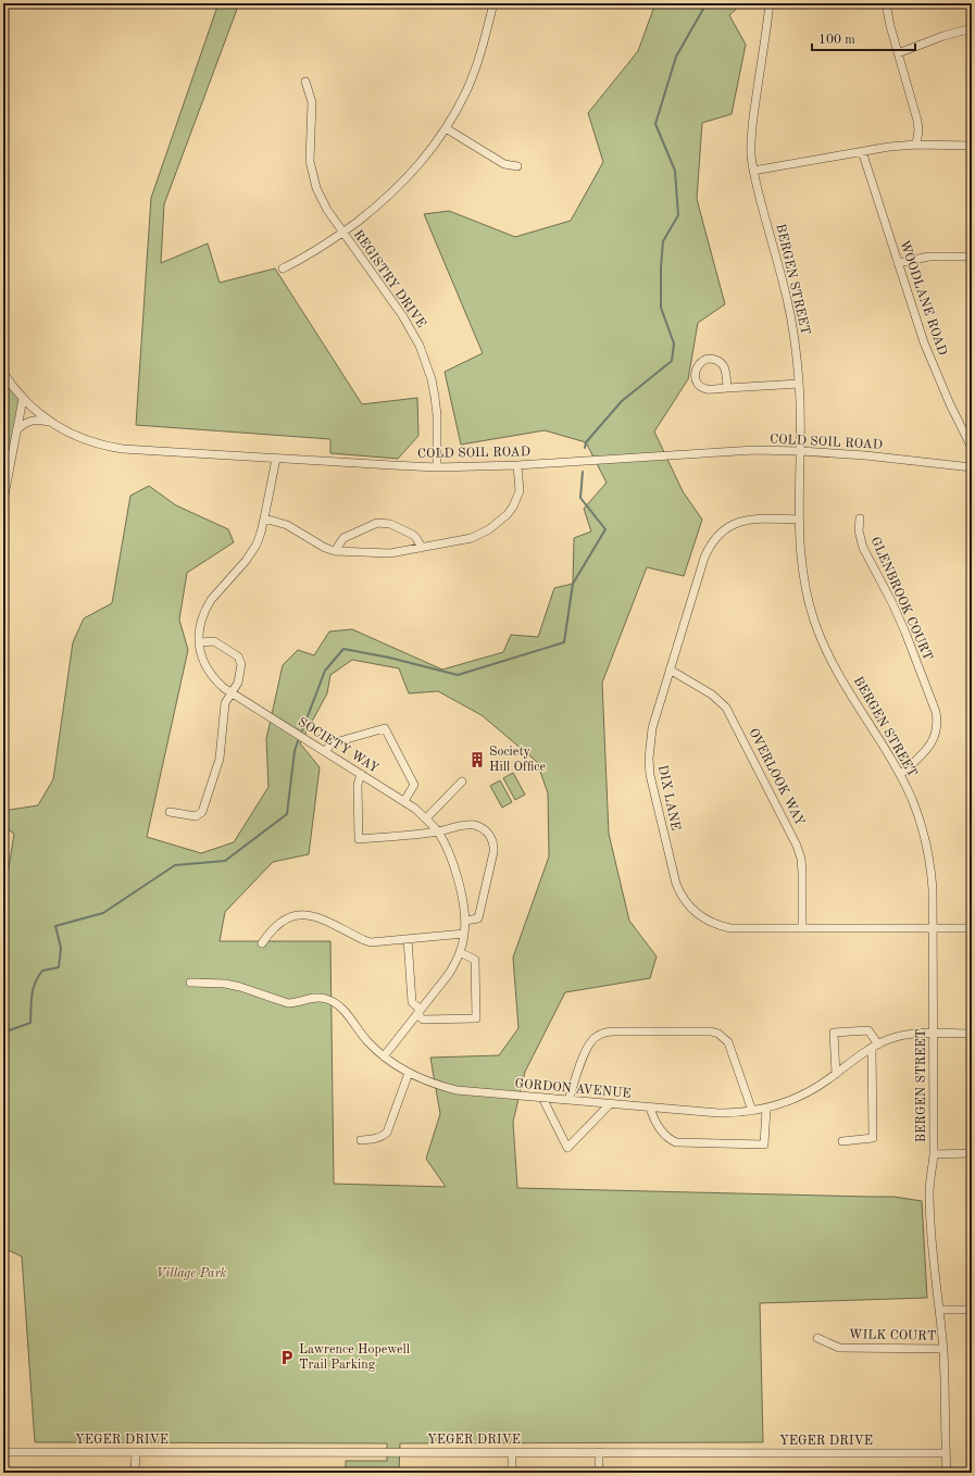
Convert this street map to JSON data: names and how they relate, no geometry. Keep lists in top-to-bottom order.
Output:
{
  "streets": {
    "street": [
      "REGISTRY DRIVE",
      "BERGEN STREET",
      "WOODLANE ROAD",
      "COLD SOIL ROAD",
      "GLENBROOK COURT",
      "SOCIETY WAY",
      "OVERLOOK WAY",
      "DIX LANE",
      "GORDON AVENUE",
      "WILK COURT",
      "YEGER DRIVE"
    ]
  },
  "crossings": [
    ["REGISTRY DRIVE", "COLD SOIL ROAD"],
    ["BERGEN STREET", "COLD SOIL ROAD"],
    ["BERGEN STREET", "GLENBROOK COURT"],
    ["BERGEN STREET", "DIX LANE"],
    ["BERGEN STREET", "GORDON AVENUE"],
    ["BERGEN STREET", "WILK COURT"],
    ["BERGEN STREET", "YEGER DRIVE"],
    ["COLD SOIL ROAD", "SOCIETY WAY"],
    ["SOCIETY WAY", "GORDON AVENUE"],
    ["OVERLOOK WAY", "DIX LANE"]
  ],
  "parks": ["Village Park"],
  "places": {
    "building": ["Society Hill Office"],
    "parking": ["Lawrence Hopewell Trail Parking"]
  },
  "scale_bar": "100 m"
}
